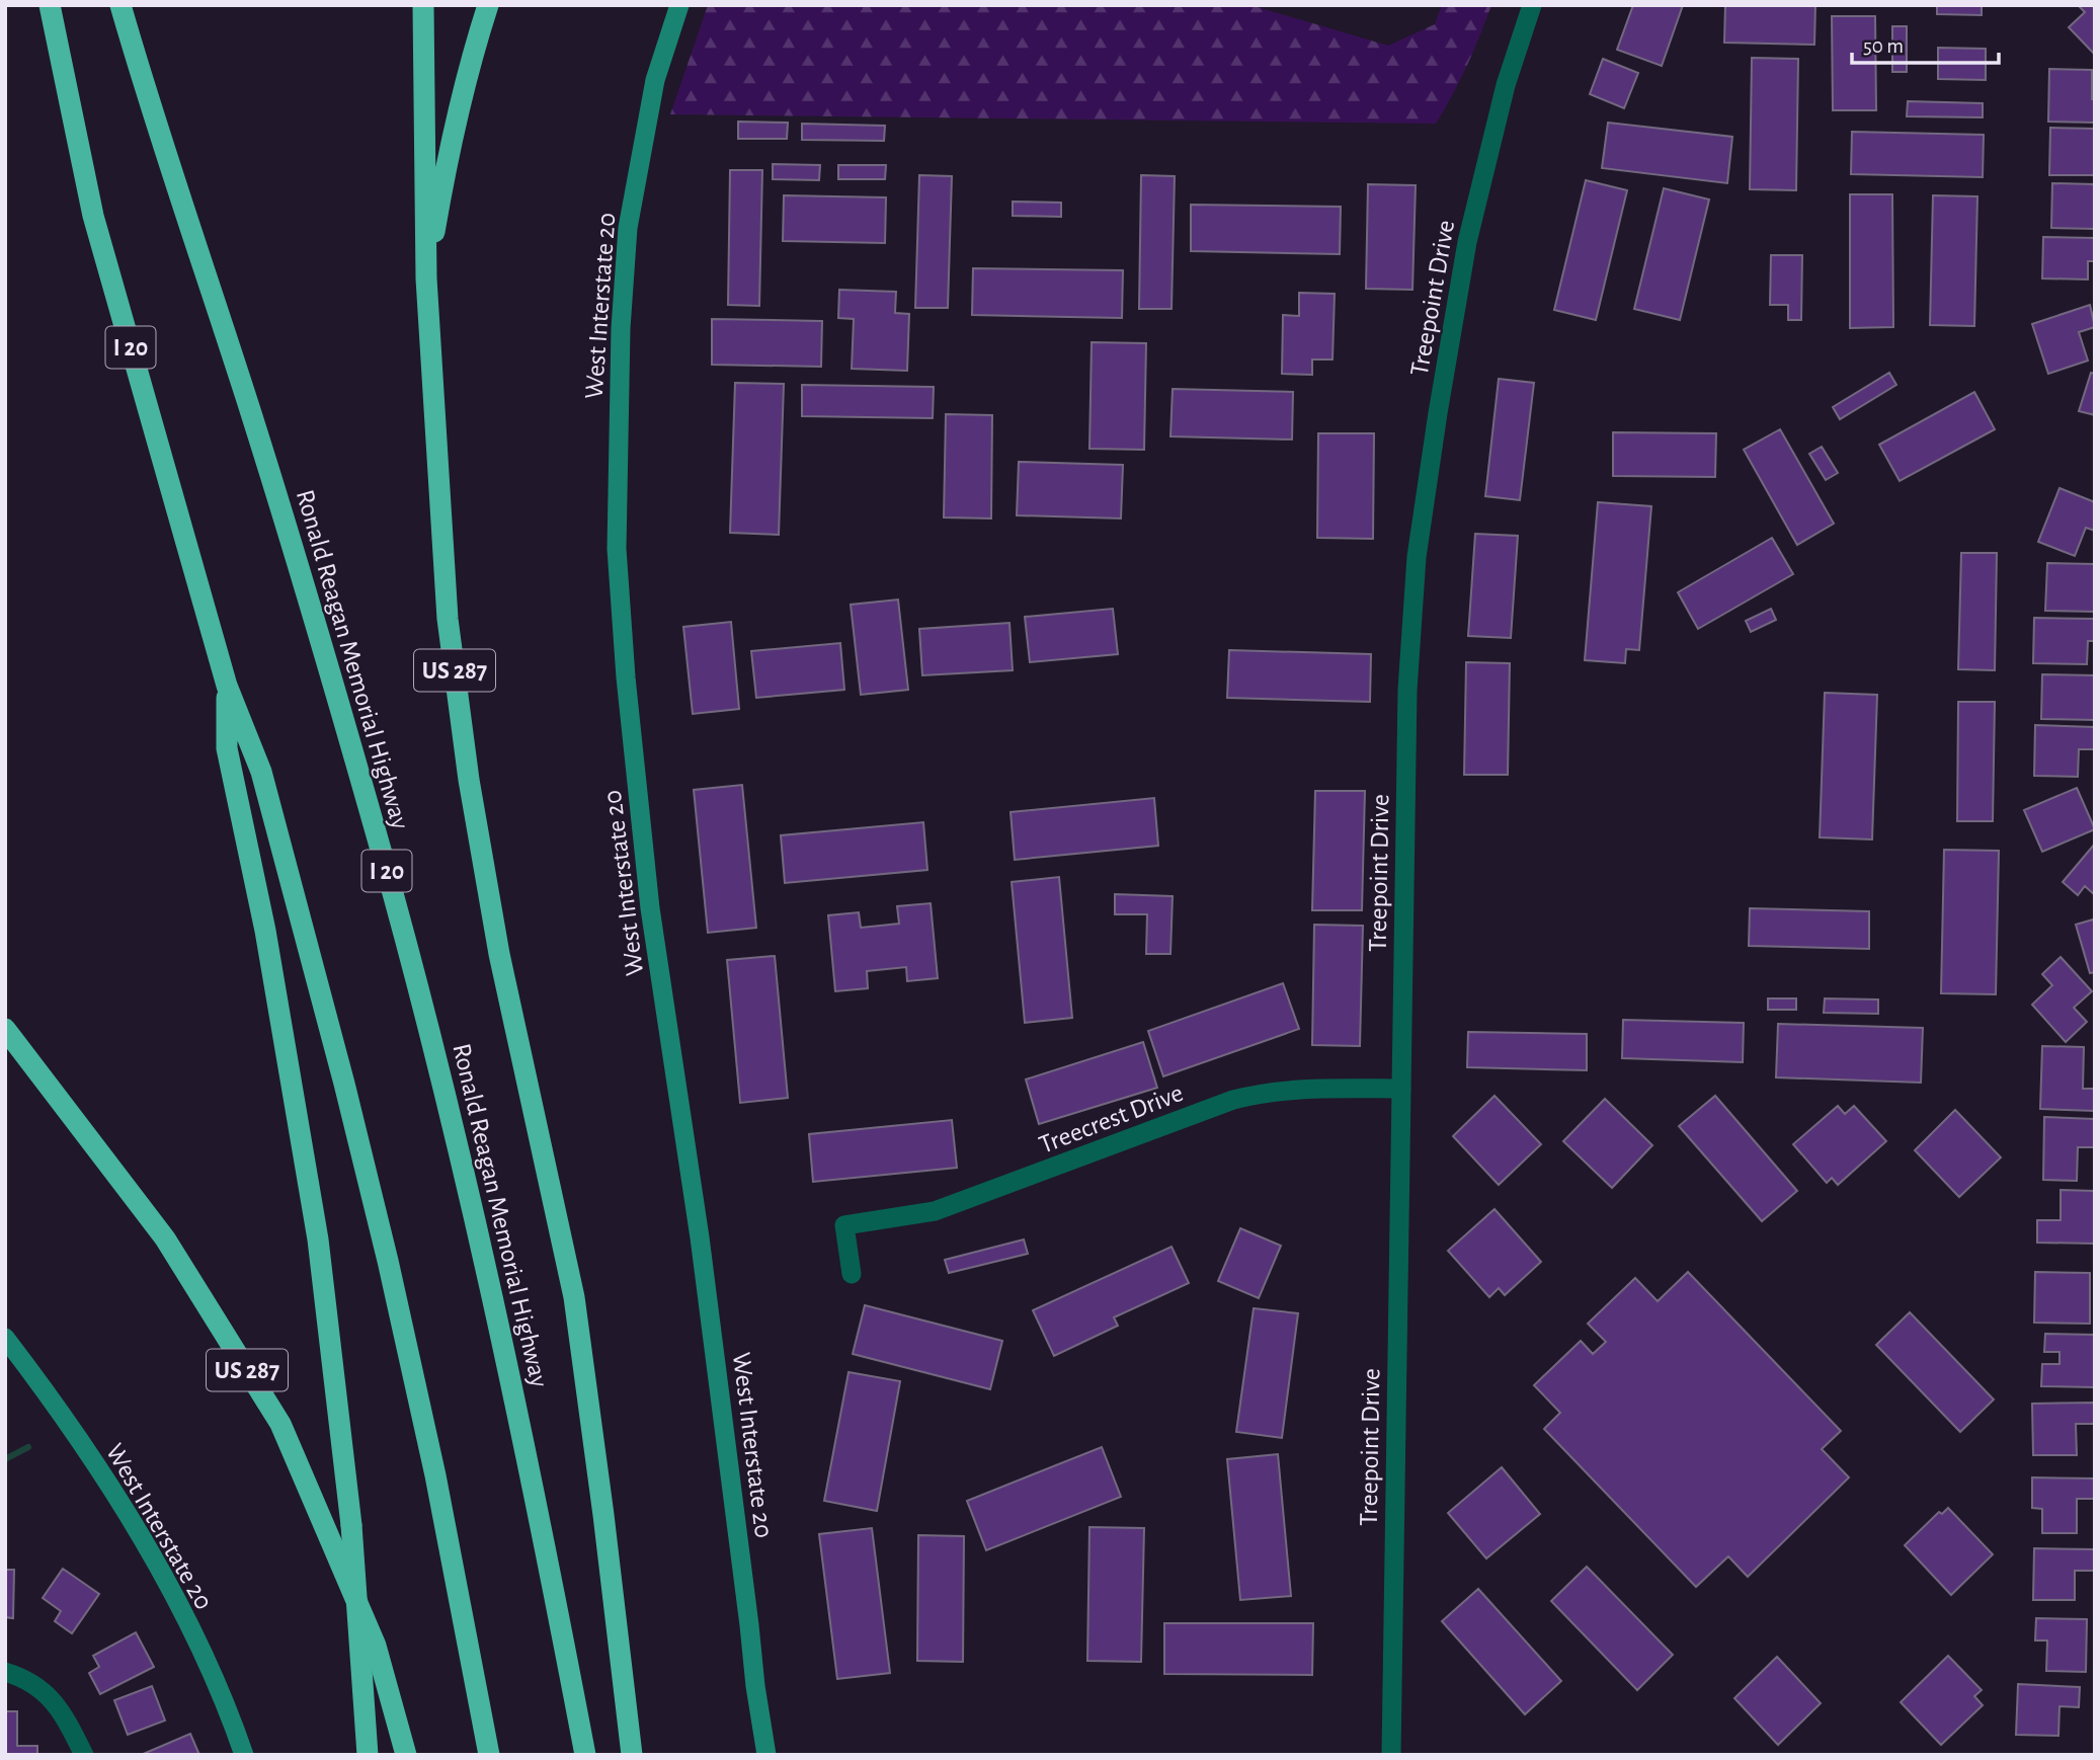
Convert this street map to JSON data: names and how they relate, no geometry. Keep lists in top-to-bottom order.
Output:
{
  "streets": {
    "highway": ["I 20", "Ronald Reagan Memorial Highway", "US 287"],
    "main road": ["West Interstate 20"],
    "street": ["Treepoint Drive", "Treecrest Drive"]
  },
  "crossings": [
    ["Treepoint Drive", "Treecrest Drive"]
  ],
  "scale_bar": "50 m"
}
